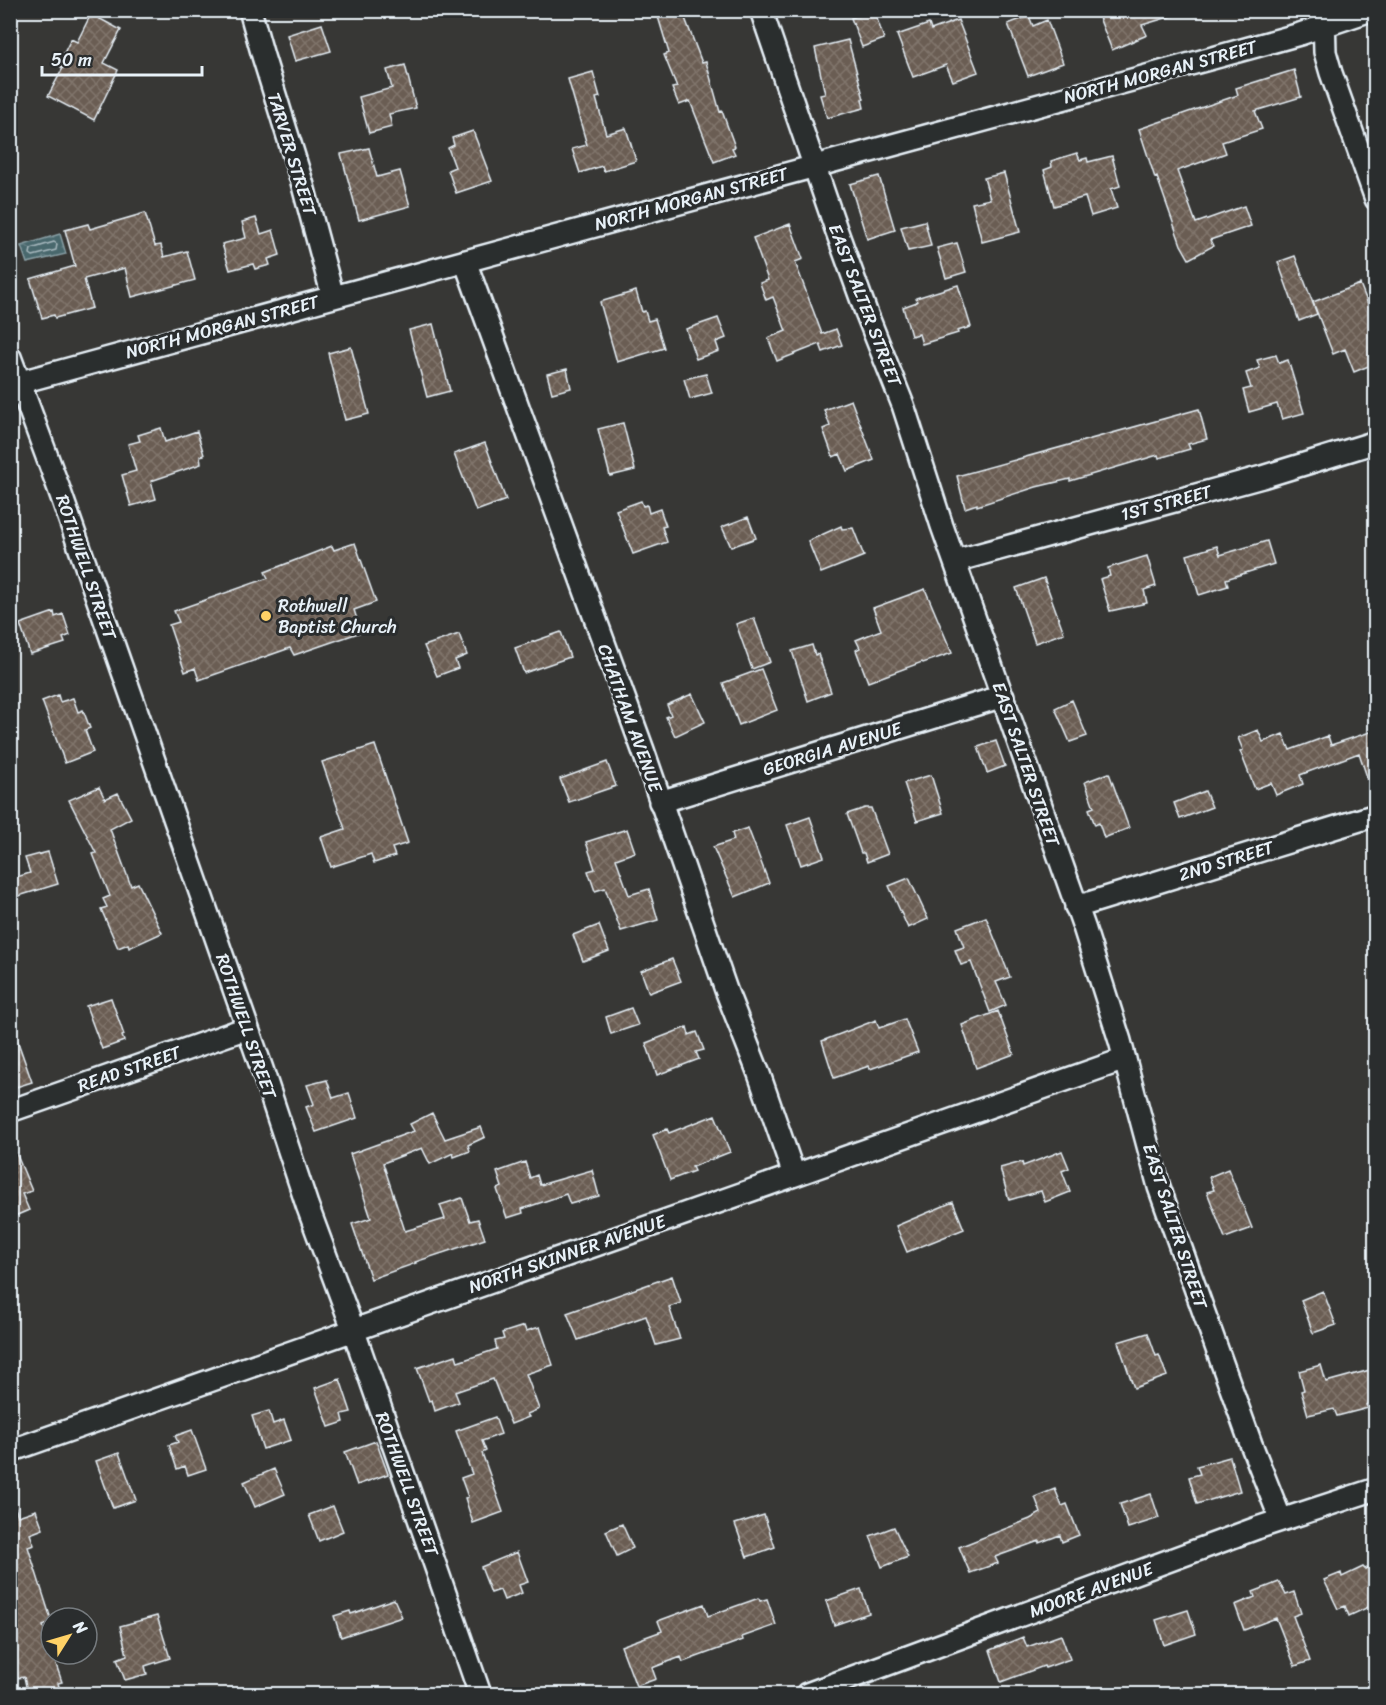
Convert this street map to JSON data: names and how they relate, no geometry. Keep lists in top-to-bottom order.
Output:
{
  "streets": {
    "street": [
      "NORTH MORGAN STREET",
      "TARVER STREET",
      "EAST SALTER STREET",
      "1ST STREET",
      "ROTHWELL STREET",
      "CHATHAM AVENUE",
      "GEORGIA AVENUE",
      "2ND STREET",
      "READ STREET",
      "NORTH SKINNER AVENUE",
      "MOORE AVENUE"
    ]
  },
  "crossings": [
    ["NORTH MORGAN STREET", "TARVER STREET"],
    ["NORTH MORGAN STREET", "EAST SALTER STREET"],
    ["NORTH MORGAN STREET", "ROTHWELL STREET"],
    ["NORTH MORGAN STREET", "CHATHAM AVENUE"],
    ["EAST SALTER STREET", "1ST STREET"],
    ["EAST SALTER STREET", "GEORGIA AVENUE"],
    ["EAST SALTER STREET", "2ND STREET"],
    ["EAST SALTER STREET", "NORTH SKINNER AVENUE"],
    ["EAST SALTER STREET", "MOORE AVENUE"],
    ["ROTHWELL STREET", "READ STREET"],
    ["ROTHWELL STREET", "NORTH SKINNER AVENUE"],
    ["CHATHAM AVENUE", "GEORGIA AVENUE"],
    ["CHATHAM AVENUE", "NORTH SKINNER AVENUE"]
  ],
  "places": ["Rothwell Baptist Church"],
  "scale_bar": "50 m",
  "north": "top right"
}
